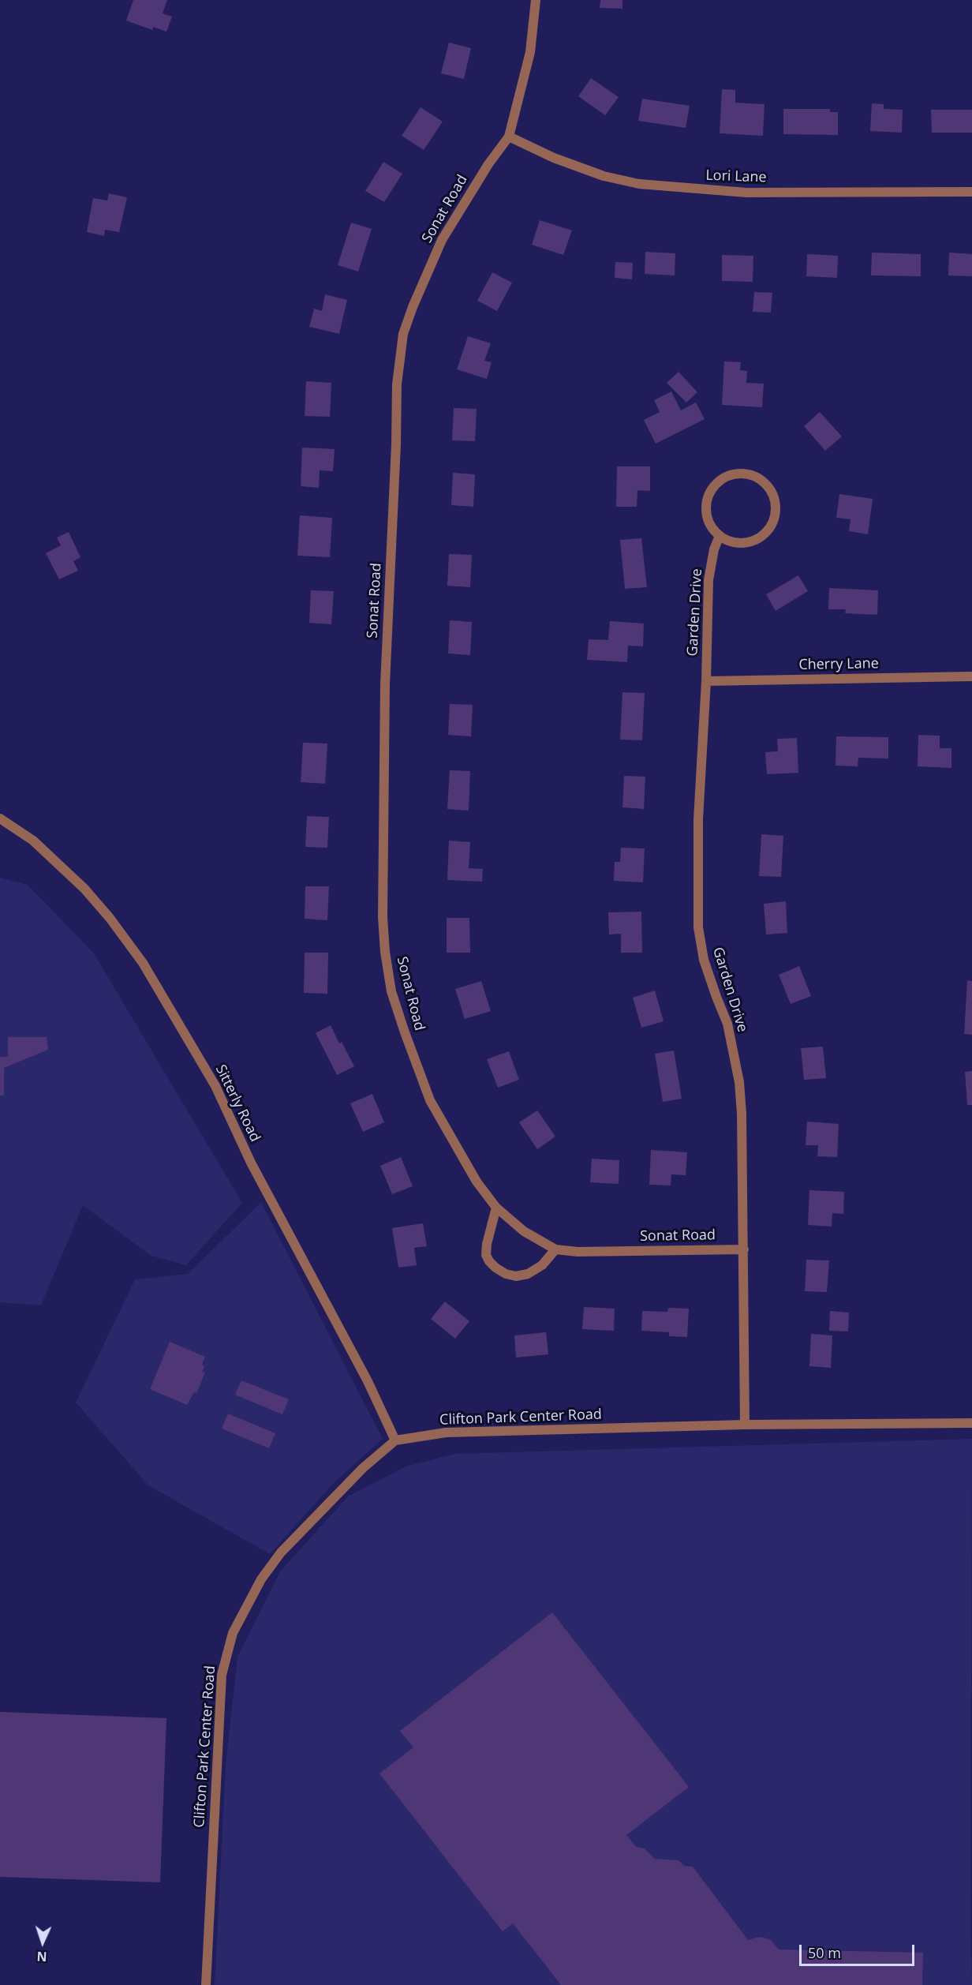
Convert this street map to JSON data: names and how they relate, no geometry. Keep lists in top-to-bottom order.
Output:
{
  "streets": {
    "street": [
      "Lori Lane",
      "Sonat Road",
      "Garden Drive",
      "Cherry Lane",
      "Sitterly Road",
      "Clifton Park Center Road"
    ]
  },
  "crossings": [
    ["Lori Lane", "Sonat Road"],
    ["Sonat Road", "Garden Drive"],
    ["Garden Drive", "Cherry Lane"],
    ["Garden Drive", "Clifton Park Center Road"],
    ["Sitterly Road", "Clifton Park Center Road"]
  ],
  "scale_bar": "50 m",
  "north": "bottom"
}
